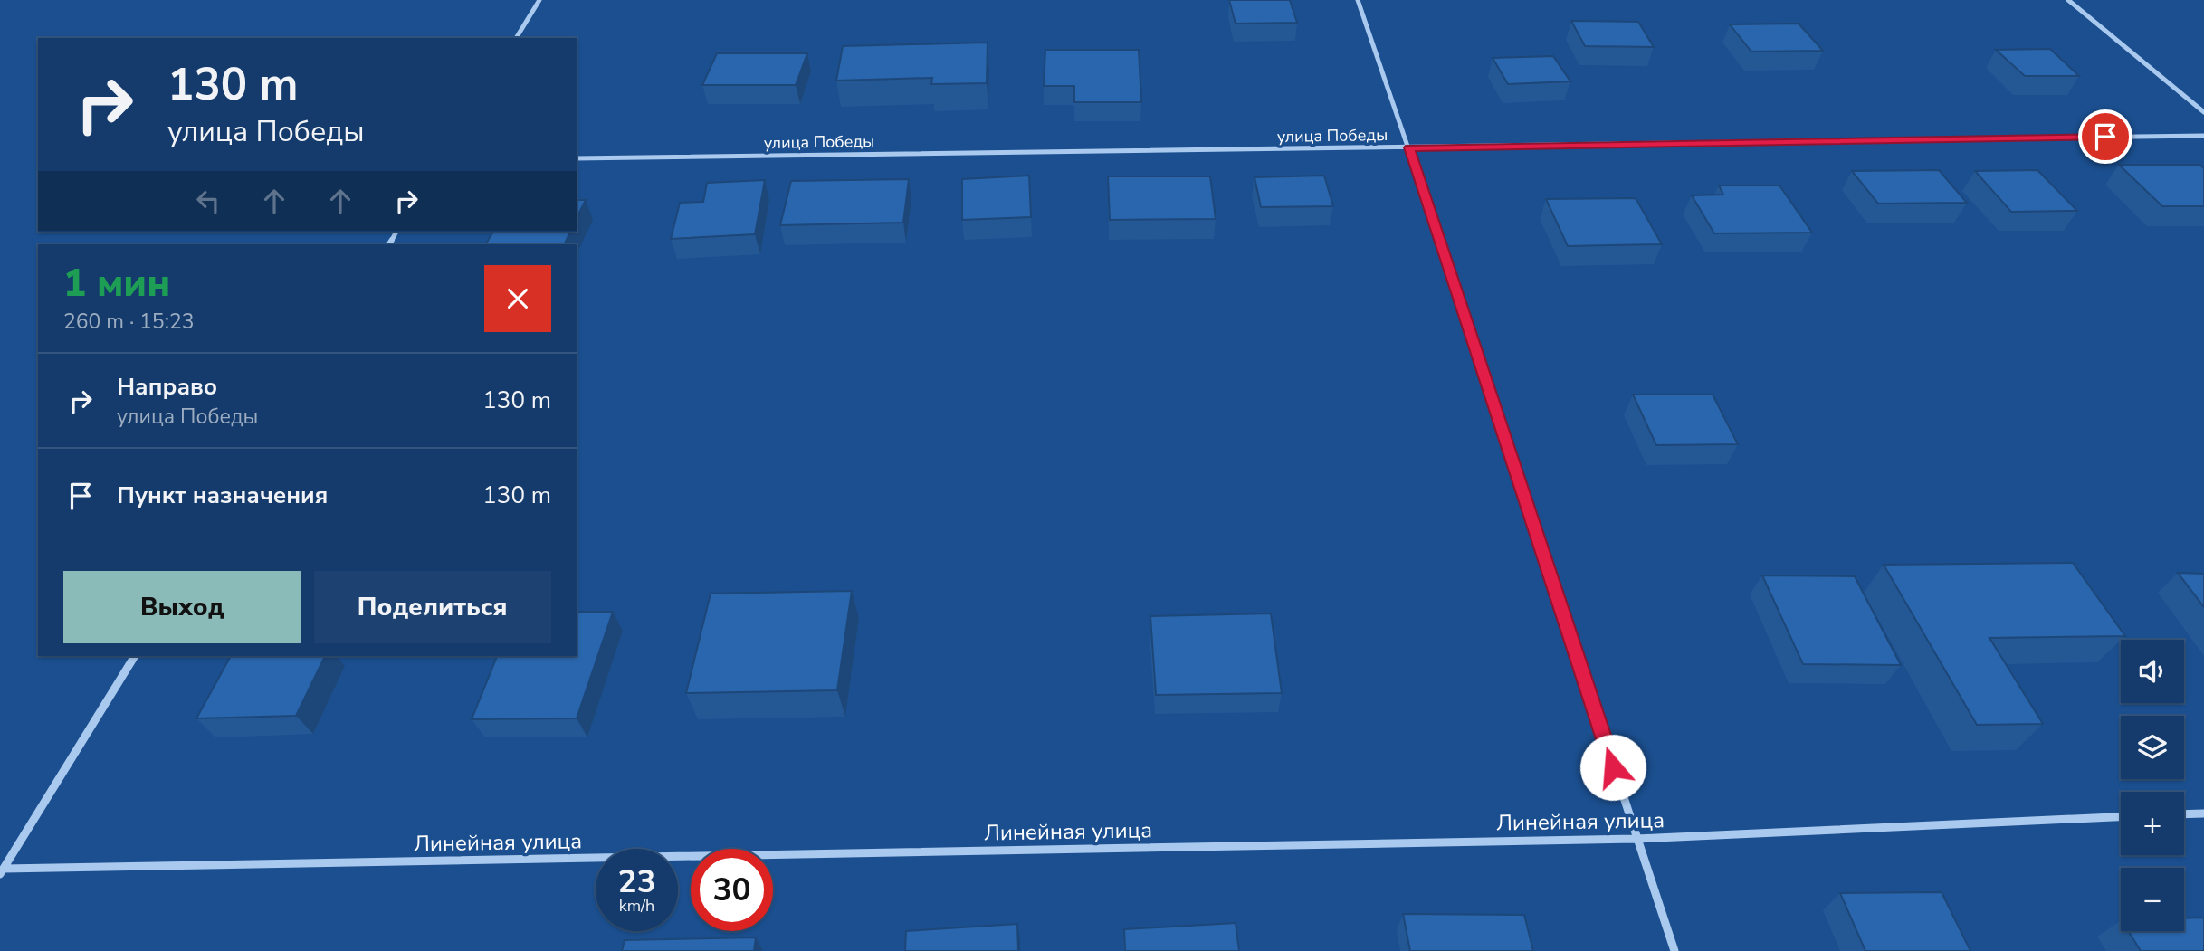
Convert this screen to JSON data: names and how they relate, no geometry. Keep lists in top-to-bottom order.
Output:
{
  "streets": {
    "street": ["улица Победы", "Линейная улица"]
  },
  "page": {
    "turn": ["130 m", "улица Победы"],
    "heading": ["1 мин", "260 m · 15:23"],
    "list": [
      {
        "name": "Направо",
        "note": "улица Победы",
        "value": "130 m"
      },
      {
        "name": "Пункт назначения",
        "value": "130 m"
      }
    ],
    "buttons": ["Выход", "Поделиться"],
    "map_buttons": ["+", "−"],
    "speed": "23 km/h",
    "limit": "30"
  }
}
